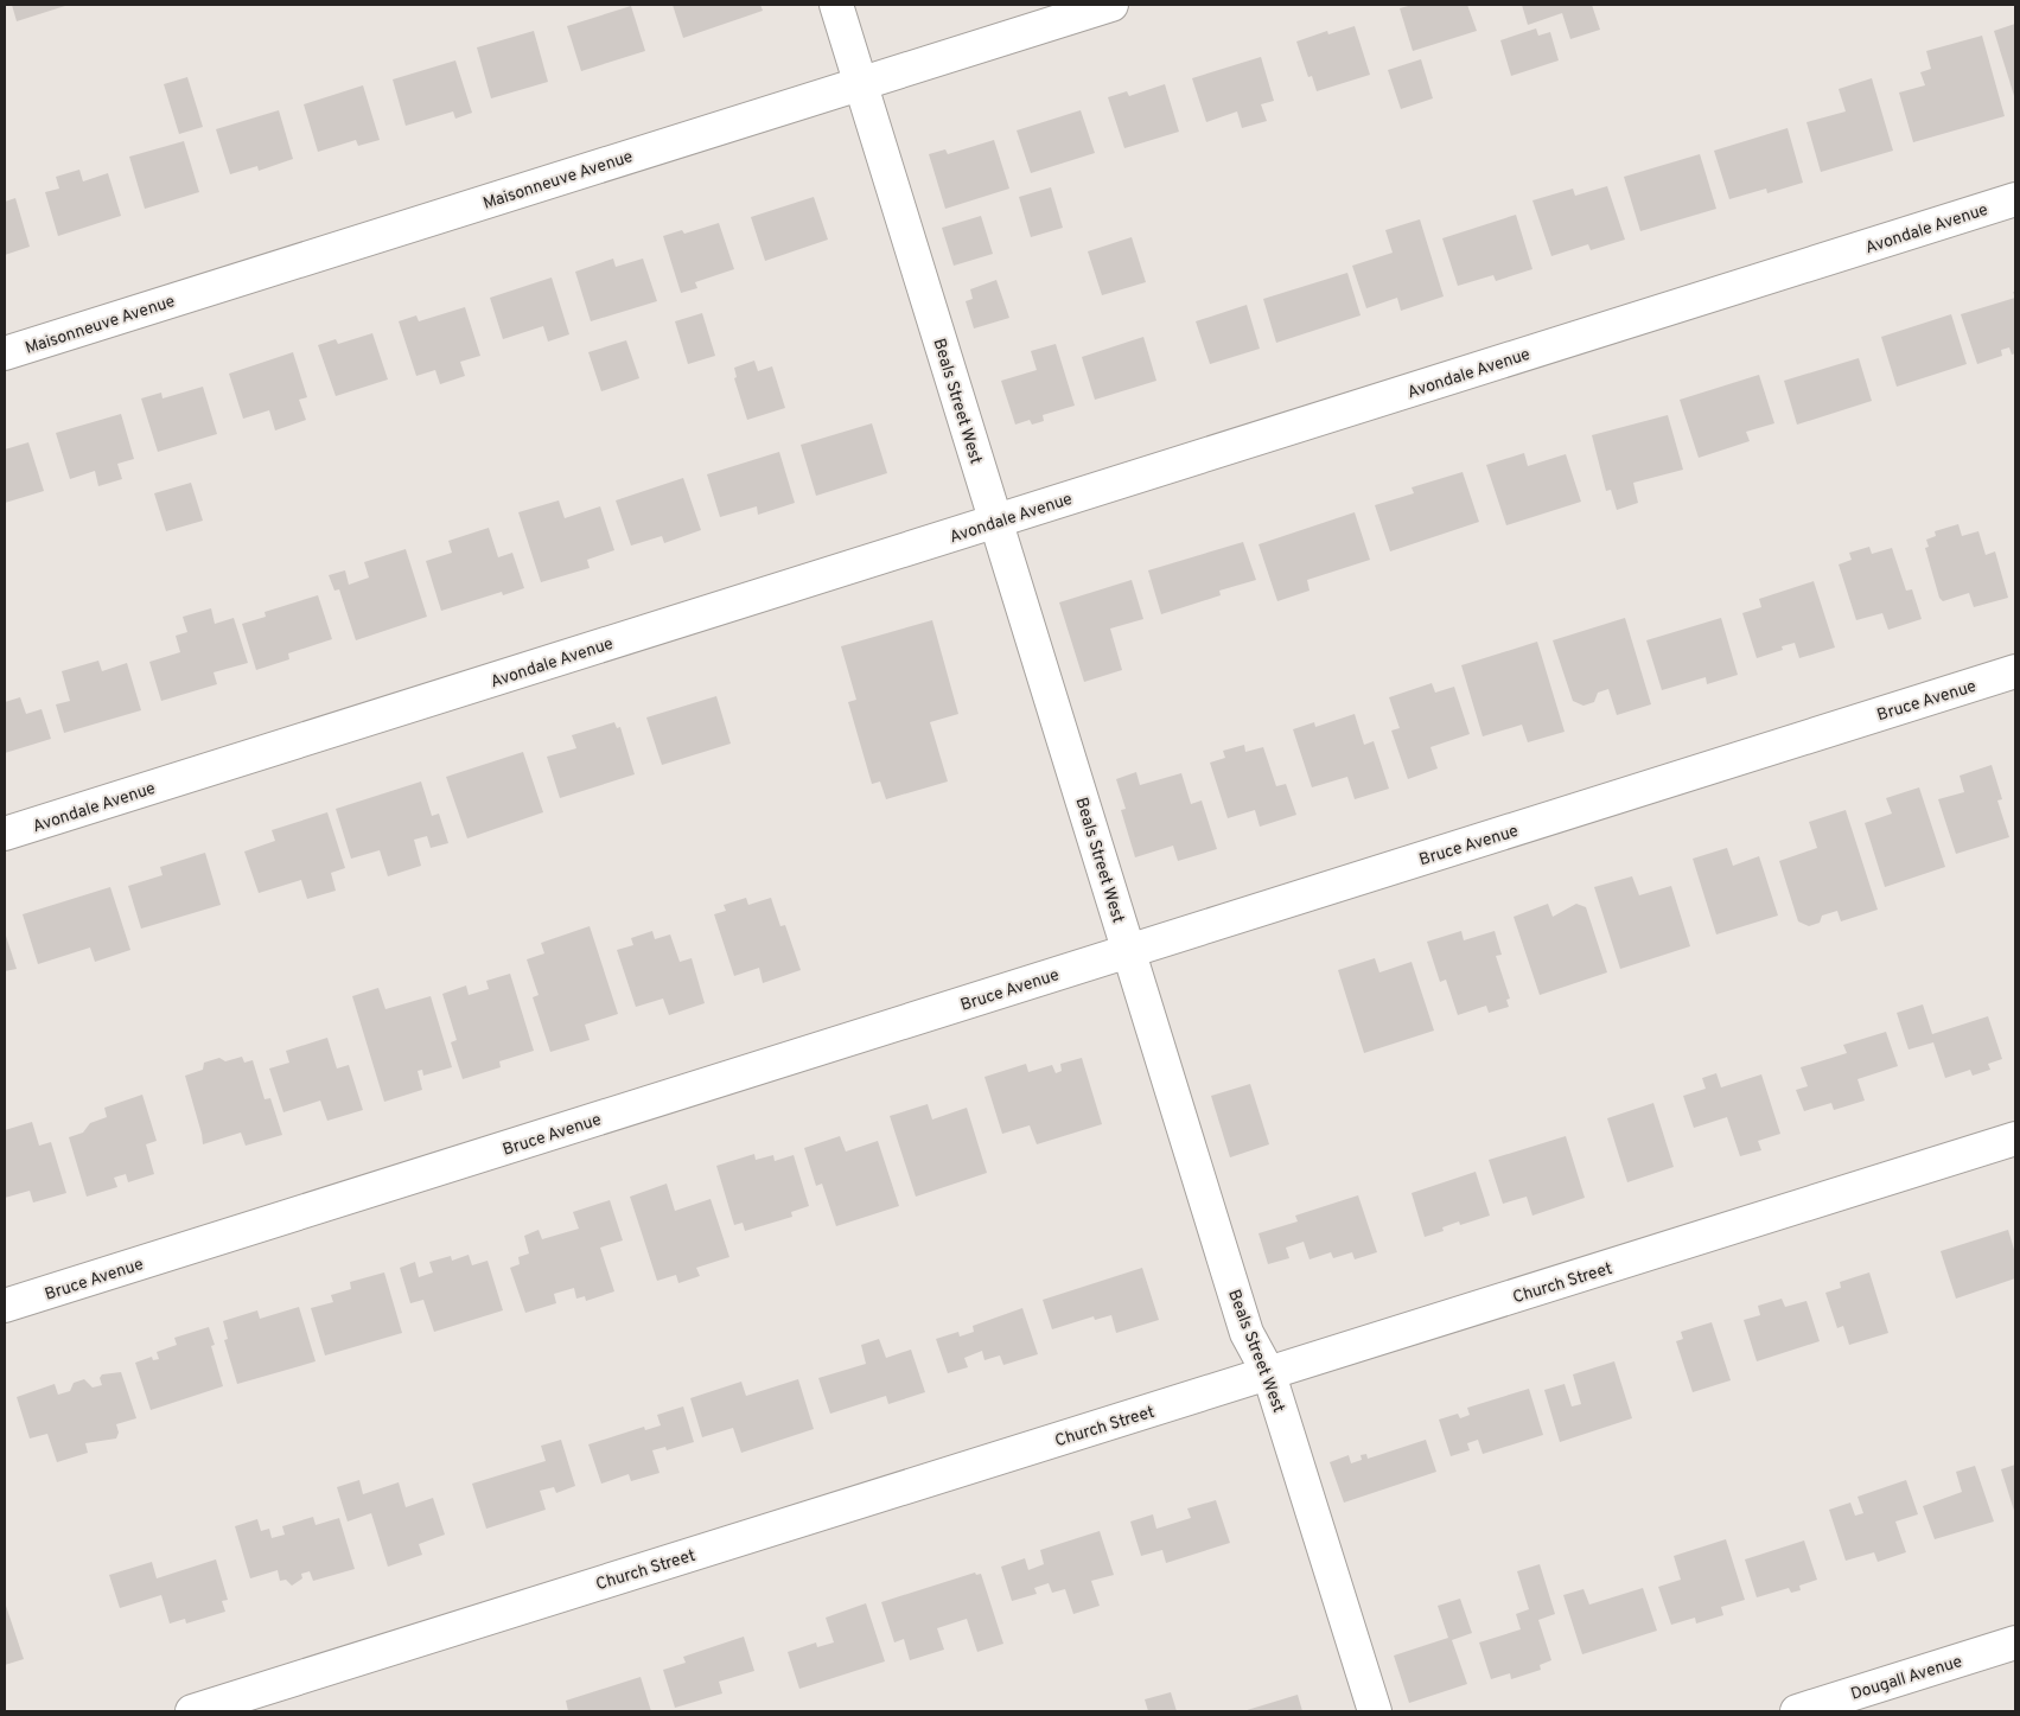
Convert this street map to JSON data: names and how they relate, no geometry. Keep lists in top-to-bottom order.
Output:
{
  "streets": {
    "street": [
      "Maisonneuve Avenue",
      "Avondale Avenue",
      "Beals Street West",
      "Bruce Avenue",
      "Church Street",
      "Dougall Avenue"
    ]
  },
  "crossings": [
    ["Maisonneuve Avenue", "Beals Street West"],
    ["Avondale Avenue", "Beals Street West"],
    ["Beals Street West", "Bruce Avenue"],
    ["Beals Street West", "Church Street"]
  ]
}
